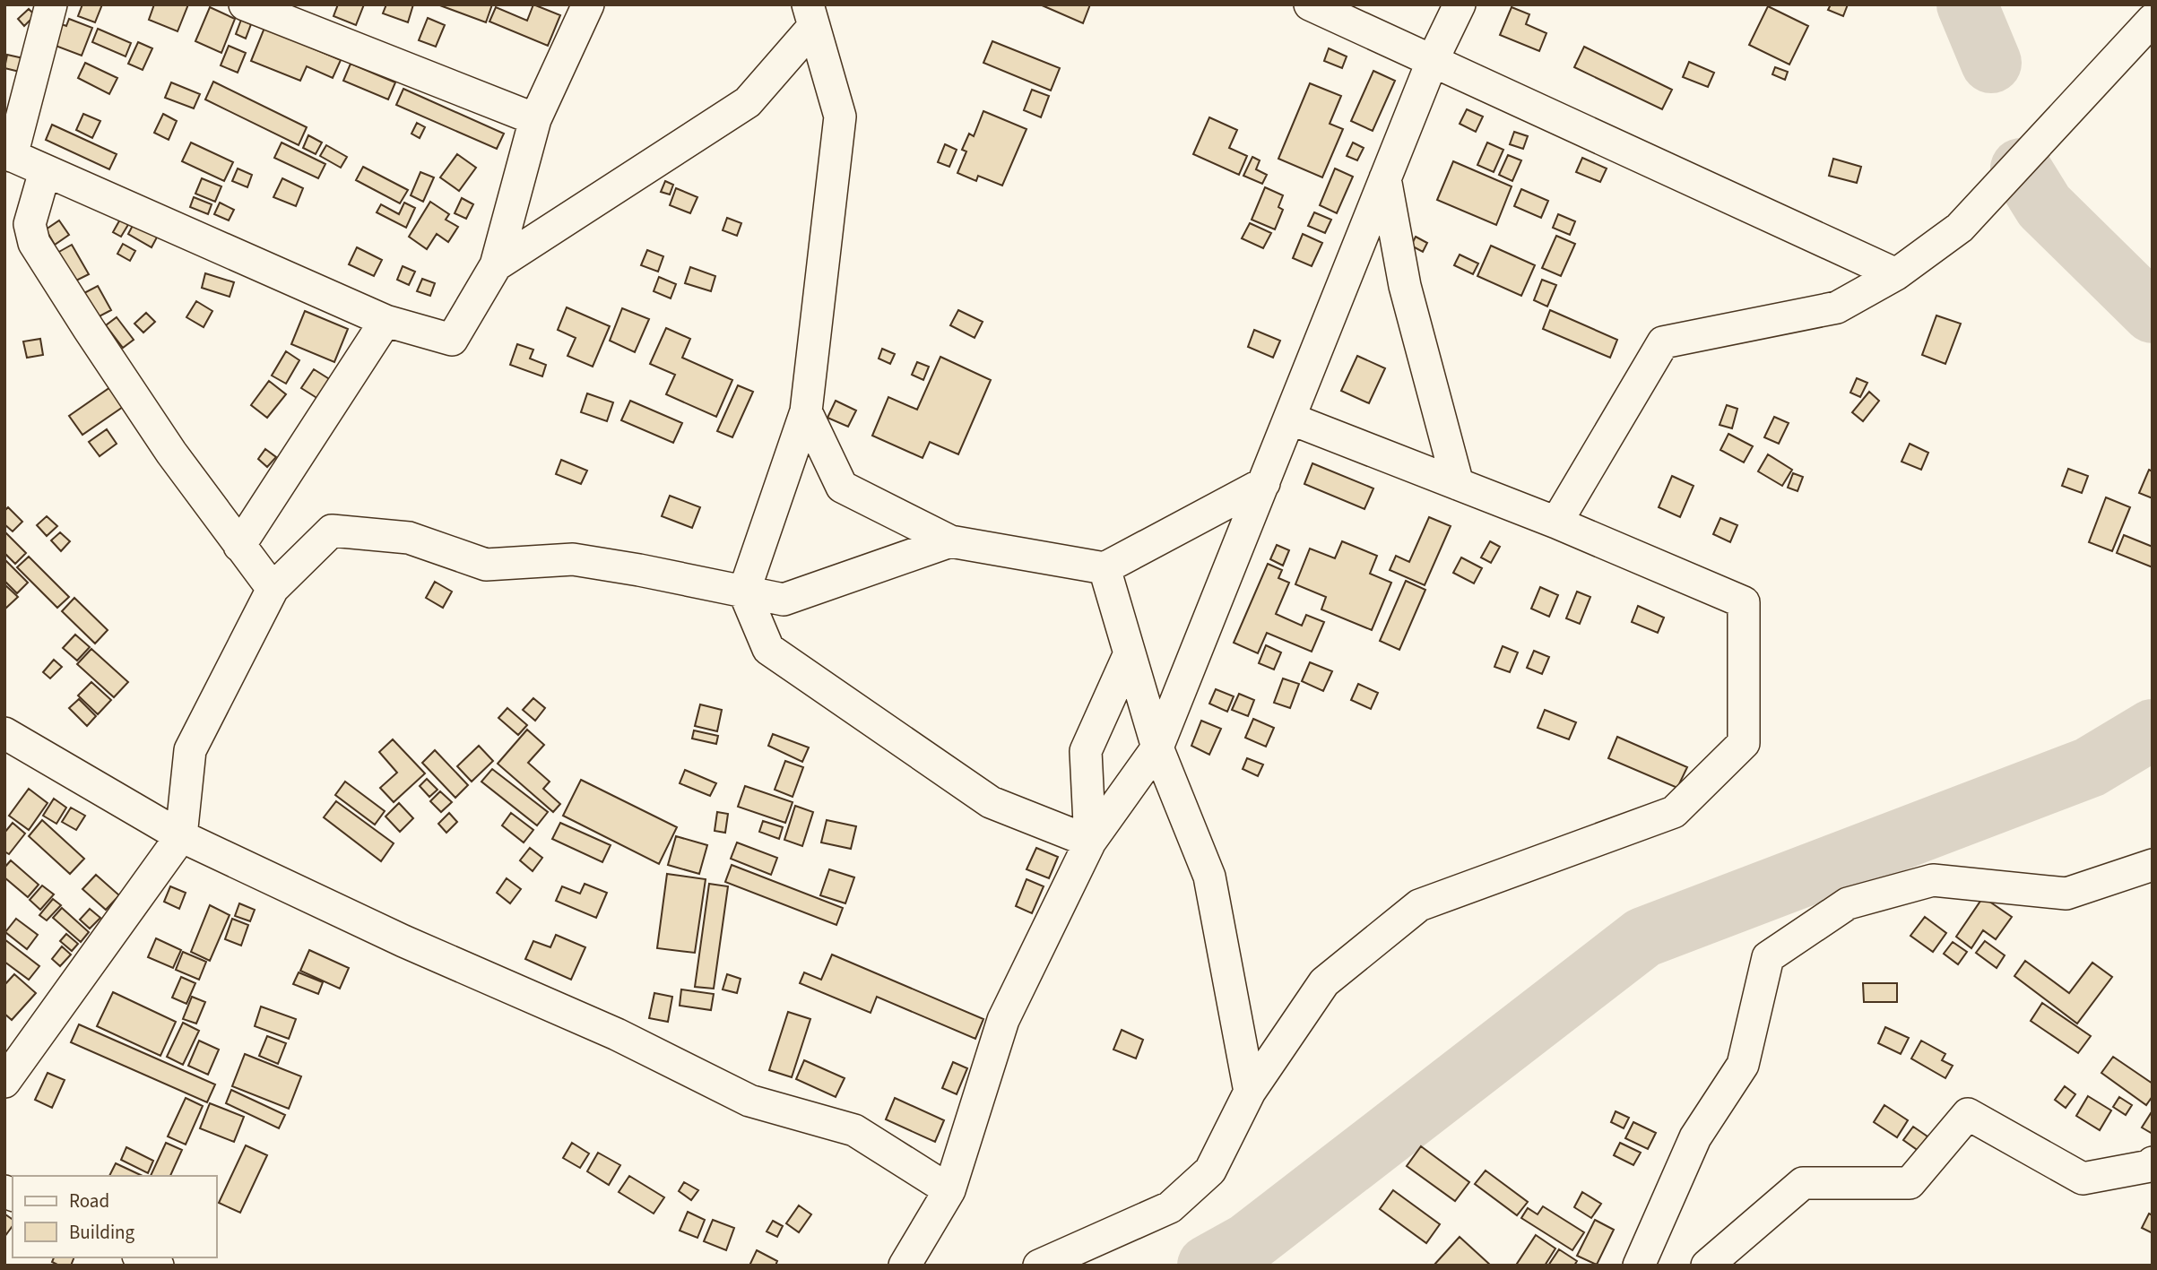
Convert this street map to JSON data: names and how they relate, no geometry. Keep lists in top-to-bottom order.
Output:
{
  "legend": ["Road", "Building"]
}
